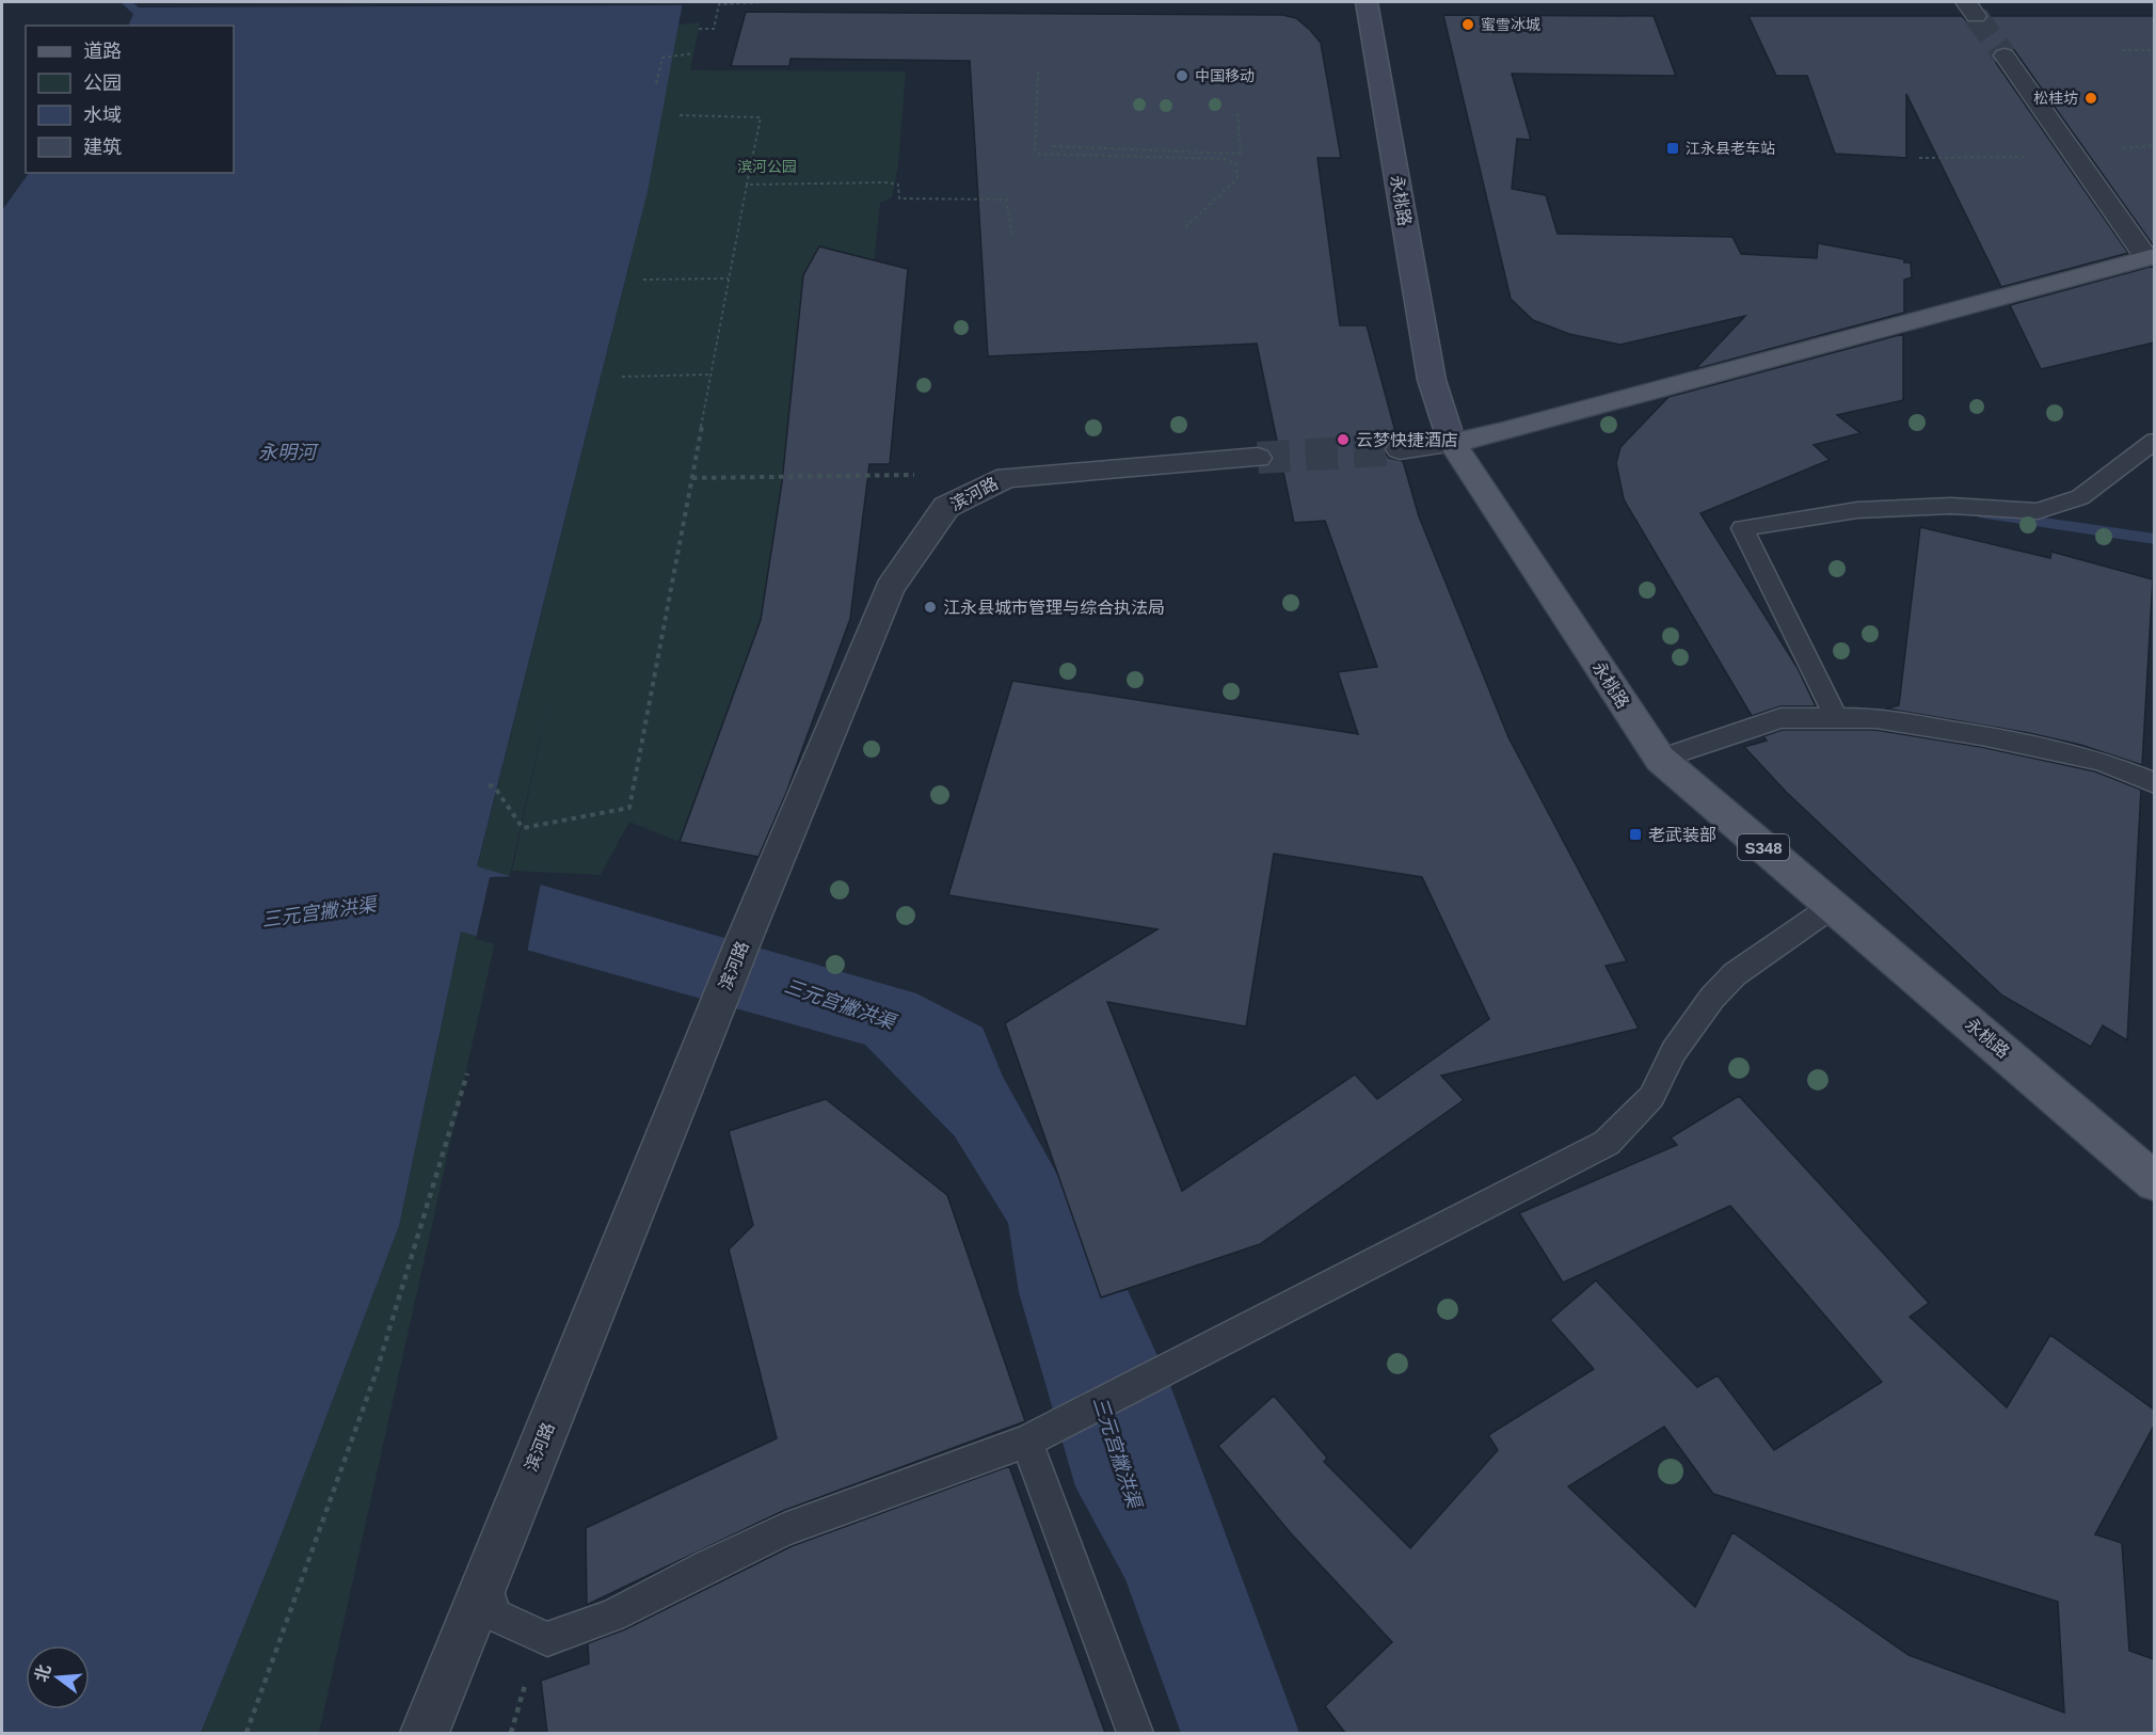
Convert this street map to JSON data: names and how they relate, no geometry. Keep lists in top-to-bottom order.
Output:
{
  "streets": {
    "main road": ["永桃路", "S348"],
    "street": ["滨河路"]
  },
  "water": ["永明河", "三元宫撇洪渠"],
  "parks": ["滨河公园"],
  "places": {
    "other": [
      "蜜雪冰城",
      "中国移动",
      "松桂坊",
      "云梦快捷酒店",
      "江永县城市管理与综合执法局"
    ],
    "transit": ["江永县老车站", "老武装部"]
  },
  "legend": [
    "道路",
    "公园",
    "水域",
    "建筑"
  ],
  "north": "left"
}
